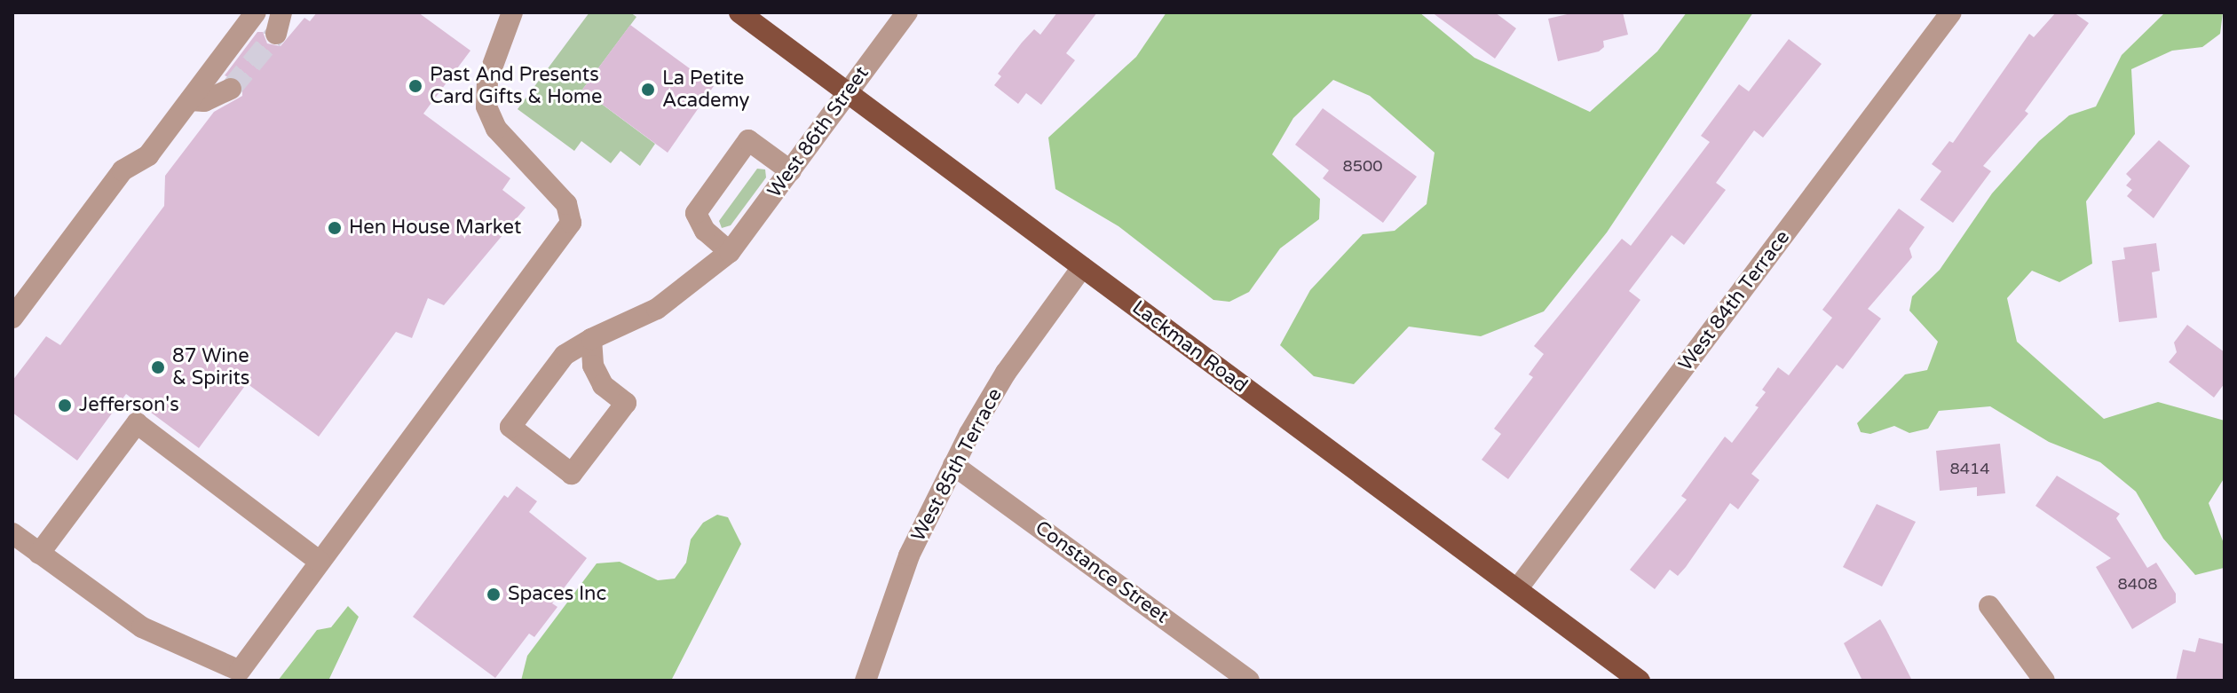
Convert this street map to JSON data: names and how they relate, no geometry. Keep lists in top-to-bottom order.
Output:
{
  "streets": {
    "main road": ["Lackman Road"],
    "street": [
      "West 86th Street",
      "West 84th Terrace",
      "West 85th Terrace",
      "Constance Street"
    ]
  },
  "crossings": [
    ["West 86th Street", "Lackman Road"],
    ["West 84th Terrace", "Lackman Road"],
    ["Lackman Road", "West 85th Terrace"],
    ["West 85th Terrace", "Constance Street"]
  ],
  "places": [
    "Past And Presents Card Gifts & Home",
    "La Petite Academy",
    "Hen House Market",
    "87 Wine & Spirits",
    "Jefferson's",
    "Spaces Inc"
  ],
  "house_numbers": ["8500", "8414", "8408"]
}
